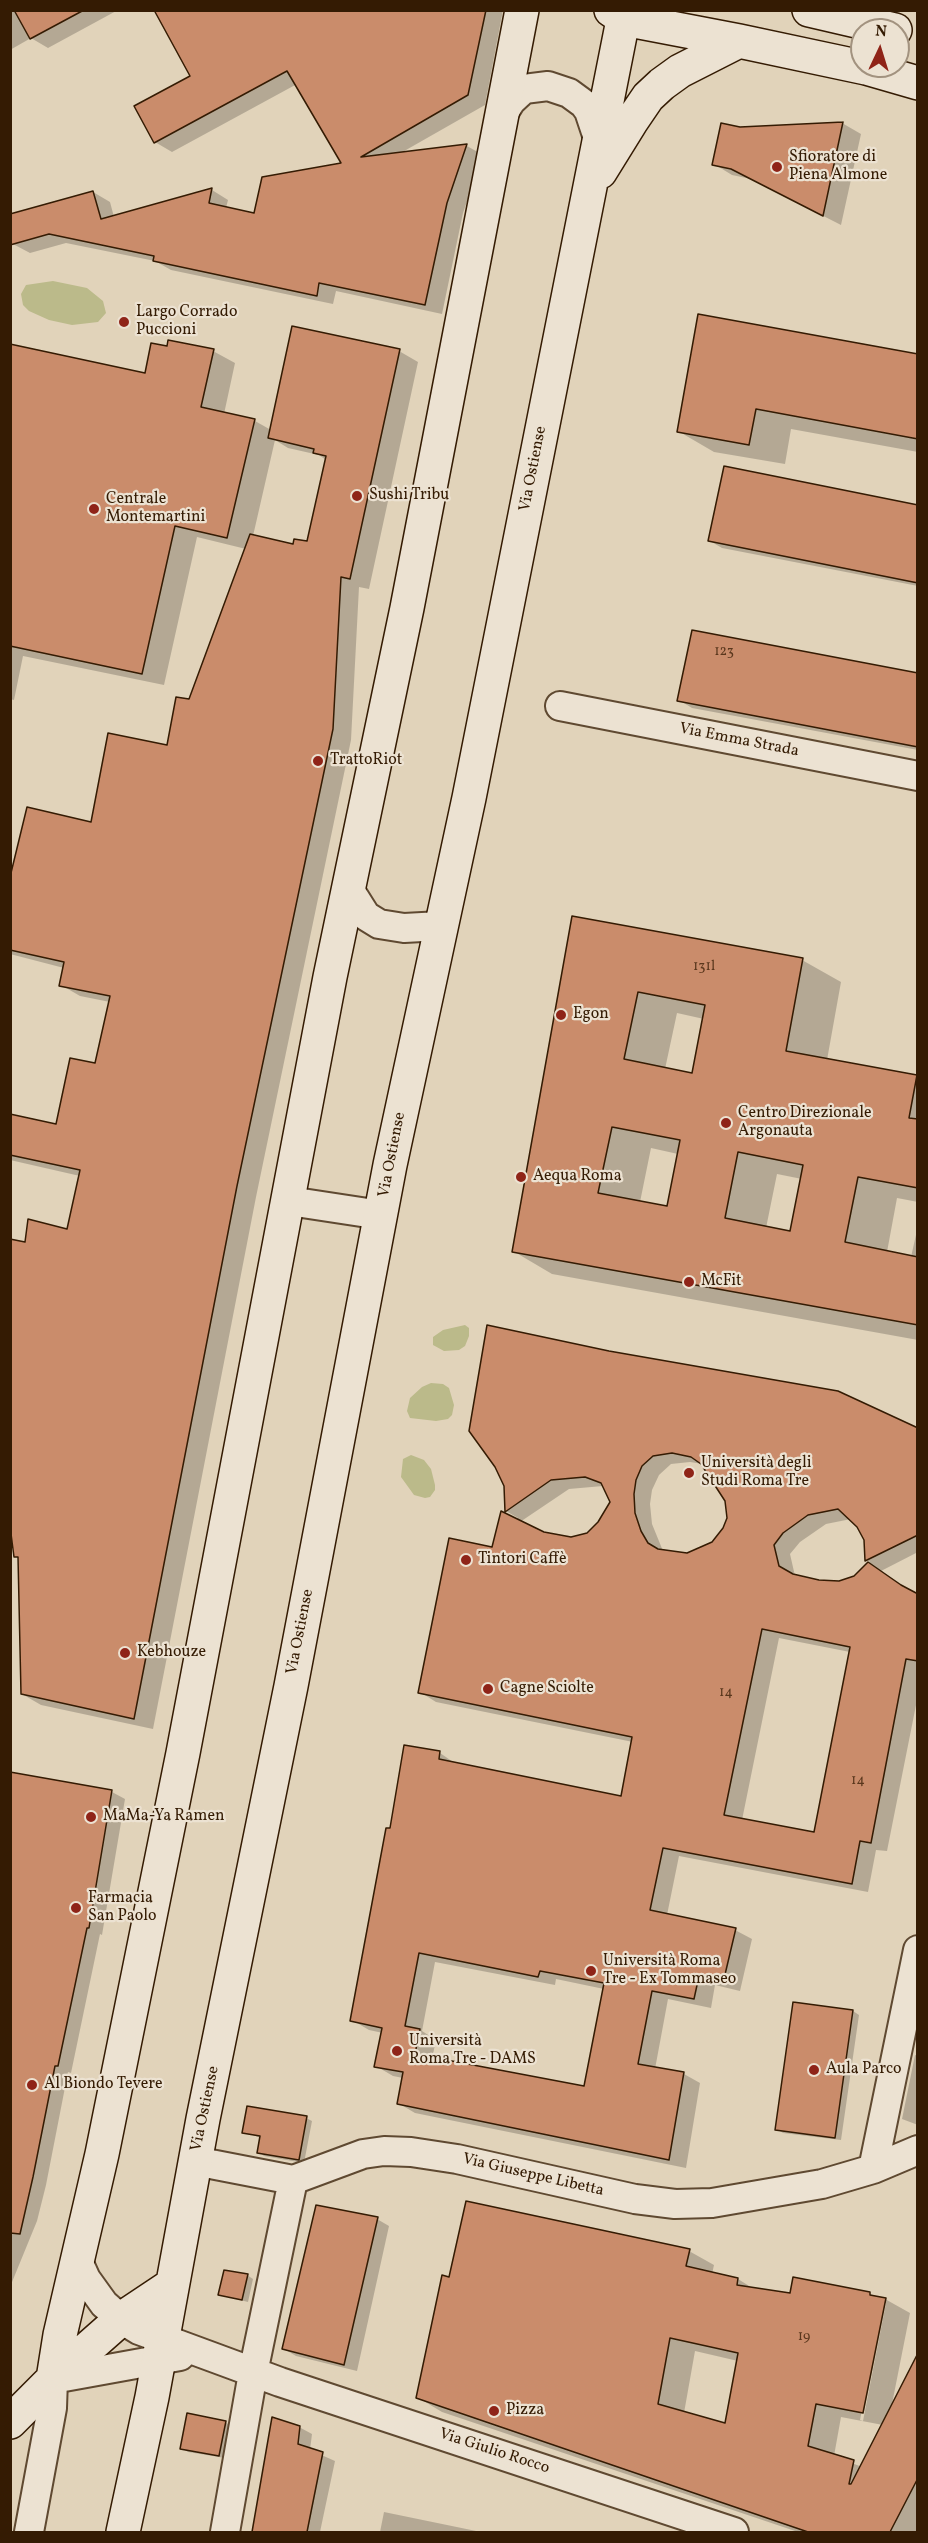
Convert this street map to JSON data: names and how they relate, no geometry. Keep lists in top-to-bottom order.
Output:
{
  "streets": {
    "main road": ["Via Ostiense"],
    "street": ["Via Emma Strada", "Via Giuseppe Libetta", "Via Giulio Rocco"]
  },
  "places": [
    "Sfioratore di Piena Almone",
    "Largo Corrado Puccioni",
    "Sushi Tribu",
    "Centrale Montemartini",
    "TrattoRiot",
    "Egon",
    "Centro Direzionale Argonauta",
    "Aequa Roma",
    "McFit",
    "Università degli Studi Roma Tre",
    "Tintori Caffè",
    "Kebhouze",
    "Cagne Sciolte",
    "MaMa-Ya Ramen",
    "Farmacia San Paolo",
    "Università Roma Tre - Ex Tommaseo",
    "Università Roma Tre - DAMS",
    "Aula Parco",
    "Al Biondo Tevere",
    "Pizza"
  ],
  "house_numbers": [
    "123",
    "131l",
    "14",
    "14",
    "19"
  ],
  "north": "top"
}
